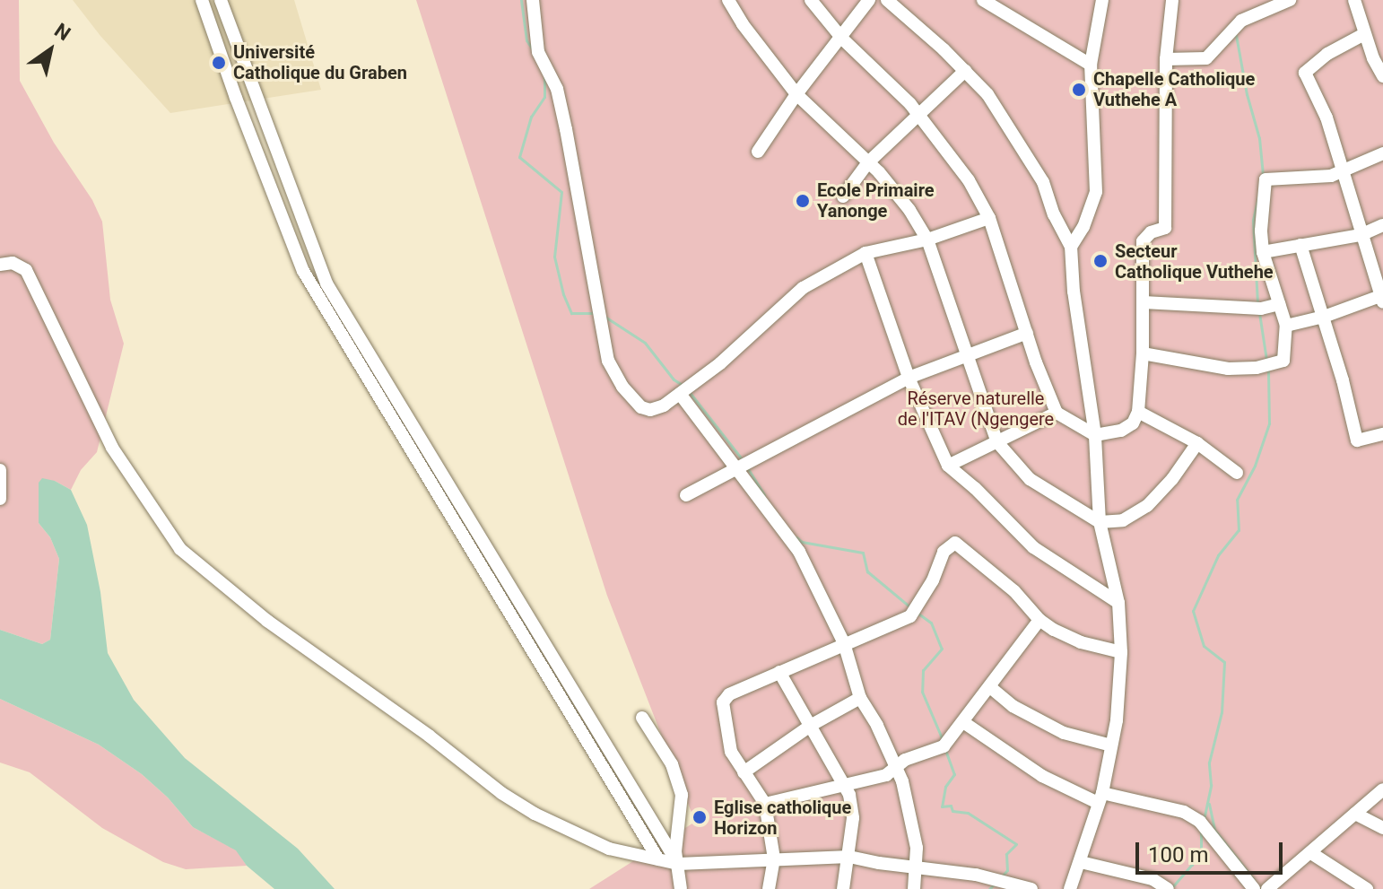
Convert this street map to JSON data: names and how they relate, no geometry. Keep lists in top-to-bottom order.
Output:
{
  "parks": ["Réserve naturelle de l'ITAV (Ngengere"],
  "places": [
    "Université Catholique du Graben",
    "Chapelle Catholique Vuthehe A",
    "Ecole Primaire Yanonge",
    "Secteur Catholique Vuthehe",
    "Eglise catholique Horizon"
  ],
  "scale_bar": "100 m",
  "north": "top right"
}
